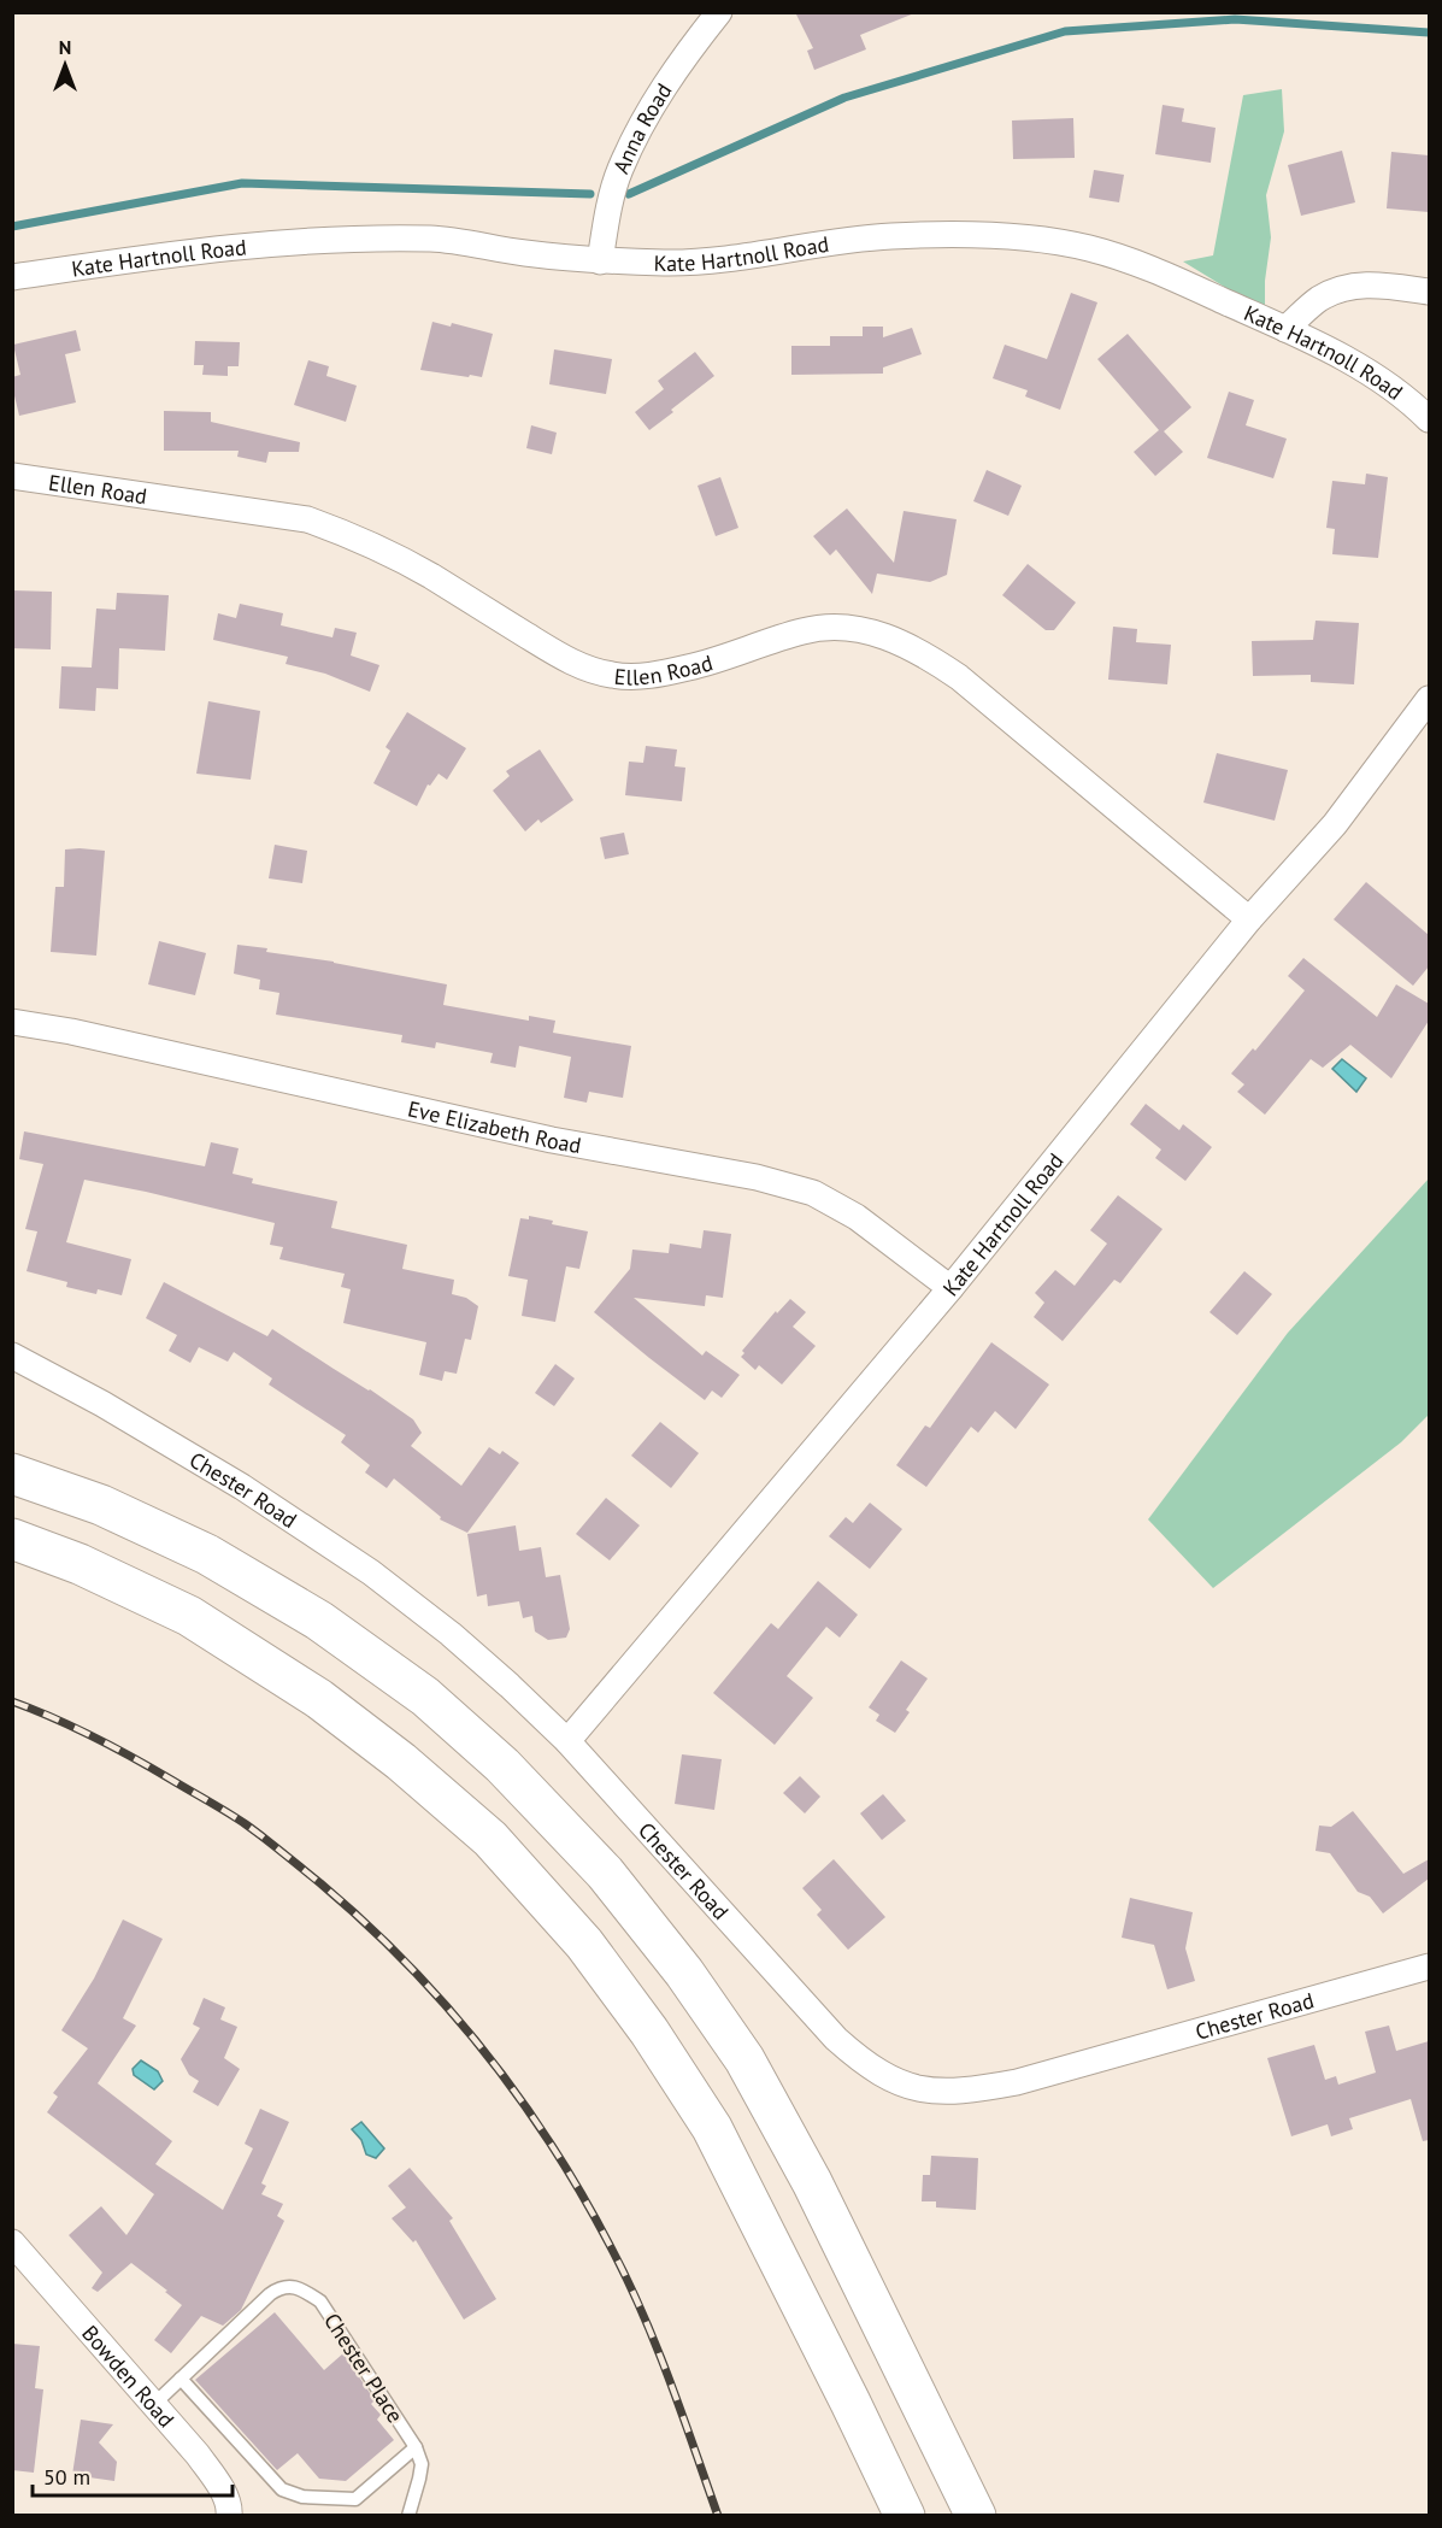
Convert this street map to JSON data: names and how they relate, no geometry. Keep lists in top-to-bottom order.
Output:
{
  "streets": {
    "street": [
      "Anna Road",
      "Kate Hartnoll Road",
      "Ellen Road",
      "Eve Elizabeth Road",
      "Chester Road",
      "Bowden Road"
    ],
    "lane": ["Chester Place"]
  },
  "crossings": [
    ["Anna Road", "Kate Hartnoll Road"],
    ["Kate Hartnoll Road", "Ellen Road"],
    ["Kate Hartnoll Road", "Eve Elizabeth Road"],
    ["Kate Hartnoll Road", "Chester Road"],
    ["Chester Place", "Bowden Road"]
  ],
  "scale_bar": "50 m",
  "north": "top"
}
